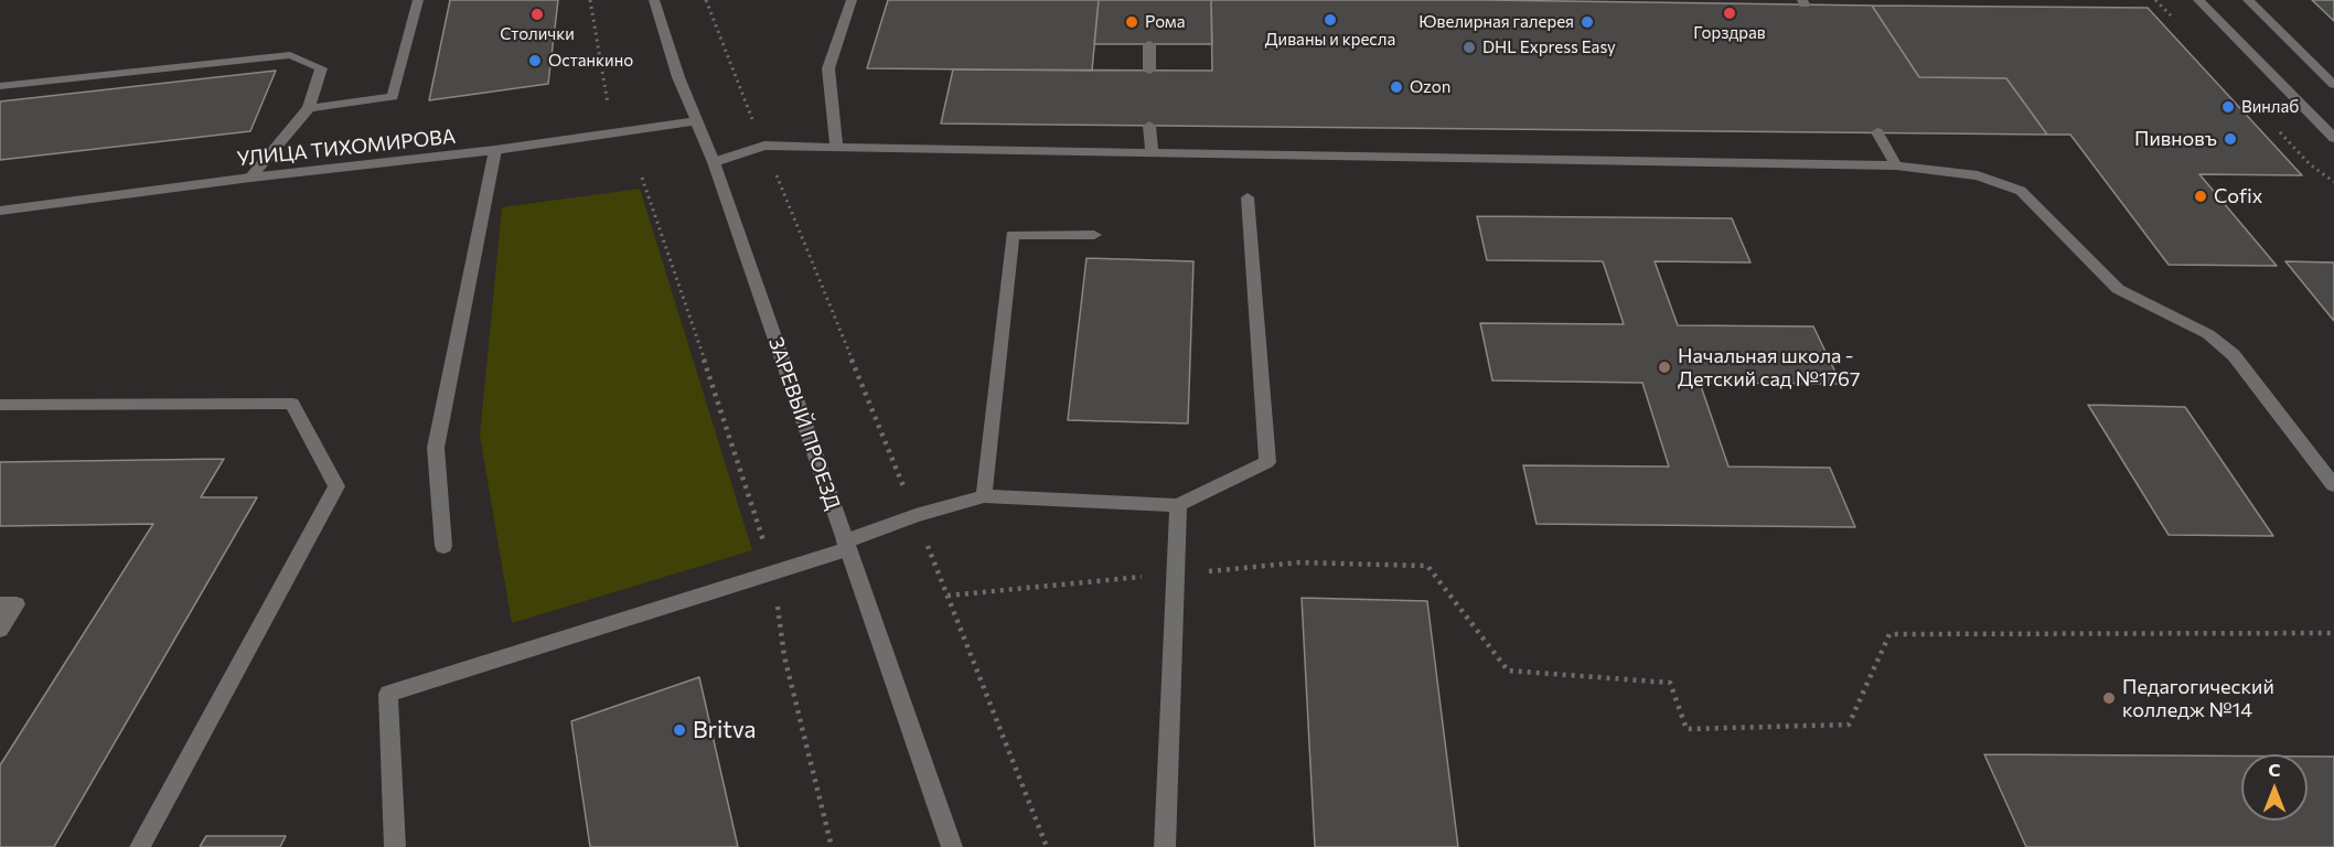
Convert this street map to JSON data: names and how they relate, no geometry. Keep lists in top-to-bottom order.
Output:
{
  "streets": {
    "street": ["УЛИЦА ТИХОМИРОВА", "ЗАРЕВЫЙ ПРОЕЗД"]
  },
  "crossings": [
    ["УЛИЦА ТИХОМИРОВА", "ЗАРЕВЫЙ ПРОЕЗД"]
  ],
  "places": [
    "Горздрав",
    "Столички",
    "Диваны и кресла",
    "Рома",
    "Ювелирная галерея",
    "DHL Express Easy",
    "Останкино",
    "Ozon",
    "Винлаб",
    "Пивновъ",
    "Cofix",
    "Начальная школа - Детский сад №1767",
    "Педагогический колледж №14",
    "Britva"
  ],
  "north": "top"
}
